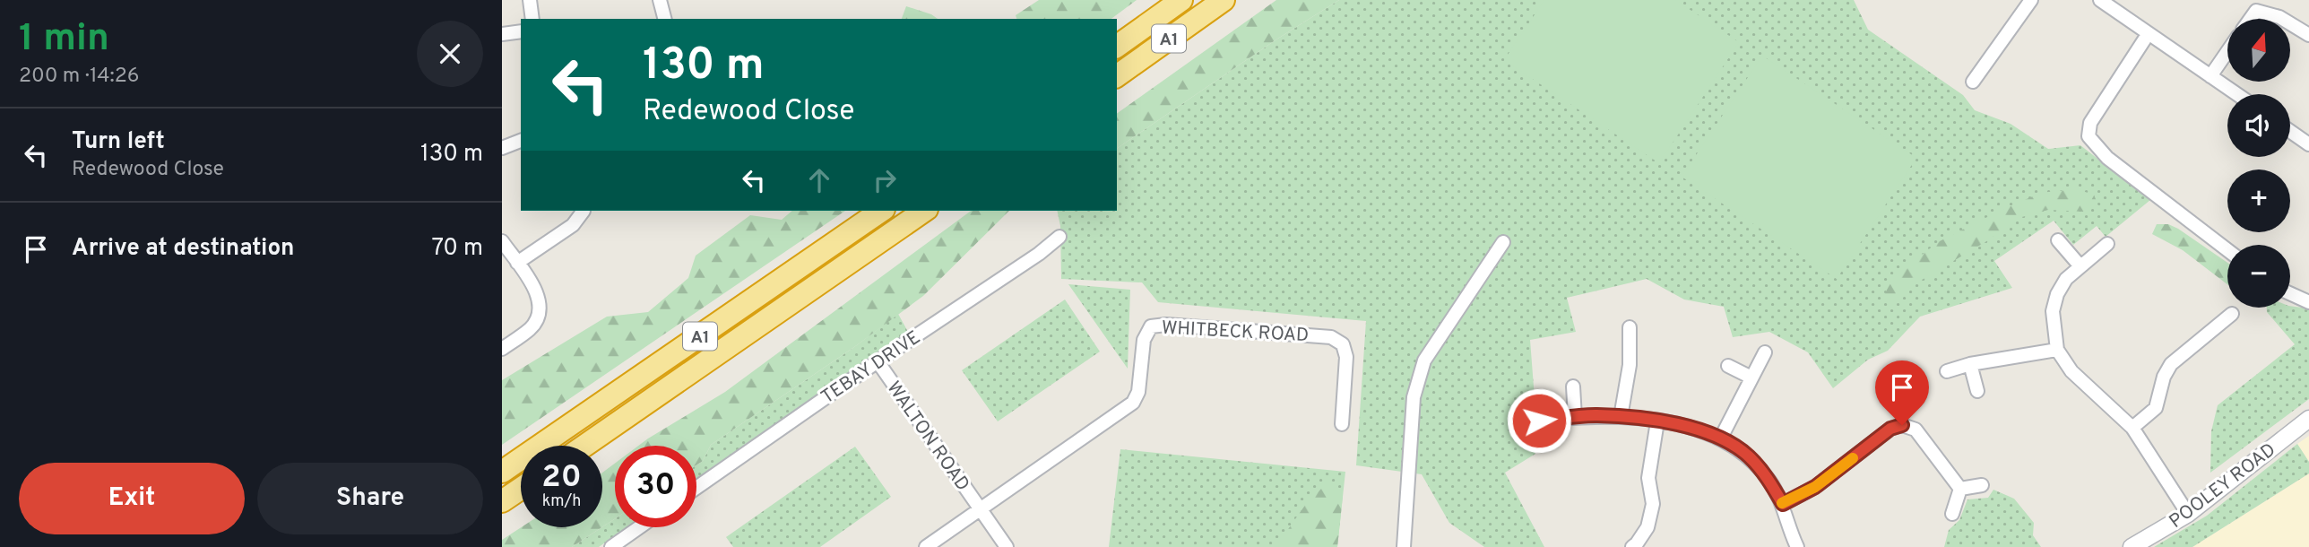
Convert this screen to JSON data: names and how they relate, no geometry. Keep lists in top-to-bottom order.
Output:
{
  "streets": {
    "highway": ["A1"],
    "street": [
      "WHITBECK ROAD",
      "TEBAY DRIVE",
      "WALTON ROAD",
      "POOLEY ROAD"
    ]
  },
  "crossings": [
    ["WHITBECK ROAD", "WALTON ROAD"],
    ["TEBAY DRIVE", "WALTON ROAD"]
  ],
  "north": "top",
  "page": {
    "heading": ["1 min", "200 m · 14:26"],
    "map_buttons": ["+", "−"],
    "turn": ["130 m", "Redewood Close"],
    "list": [
      {
        "name": "Turn left",
        "note": "Redewood Close",
        "value": "130 m"
      },
      {
        "name": "Arrive at destination",
        "value": "70 m"
      }
    ],
    "speed": "20 km/h",
    "limit": "30",
    "buttons": ["Exit", "Share"]
  }
}
